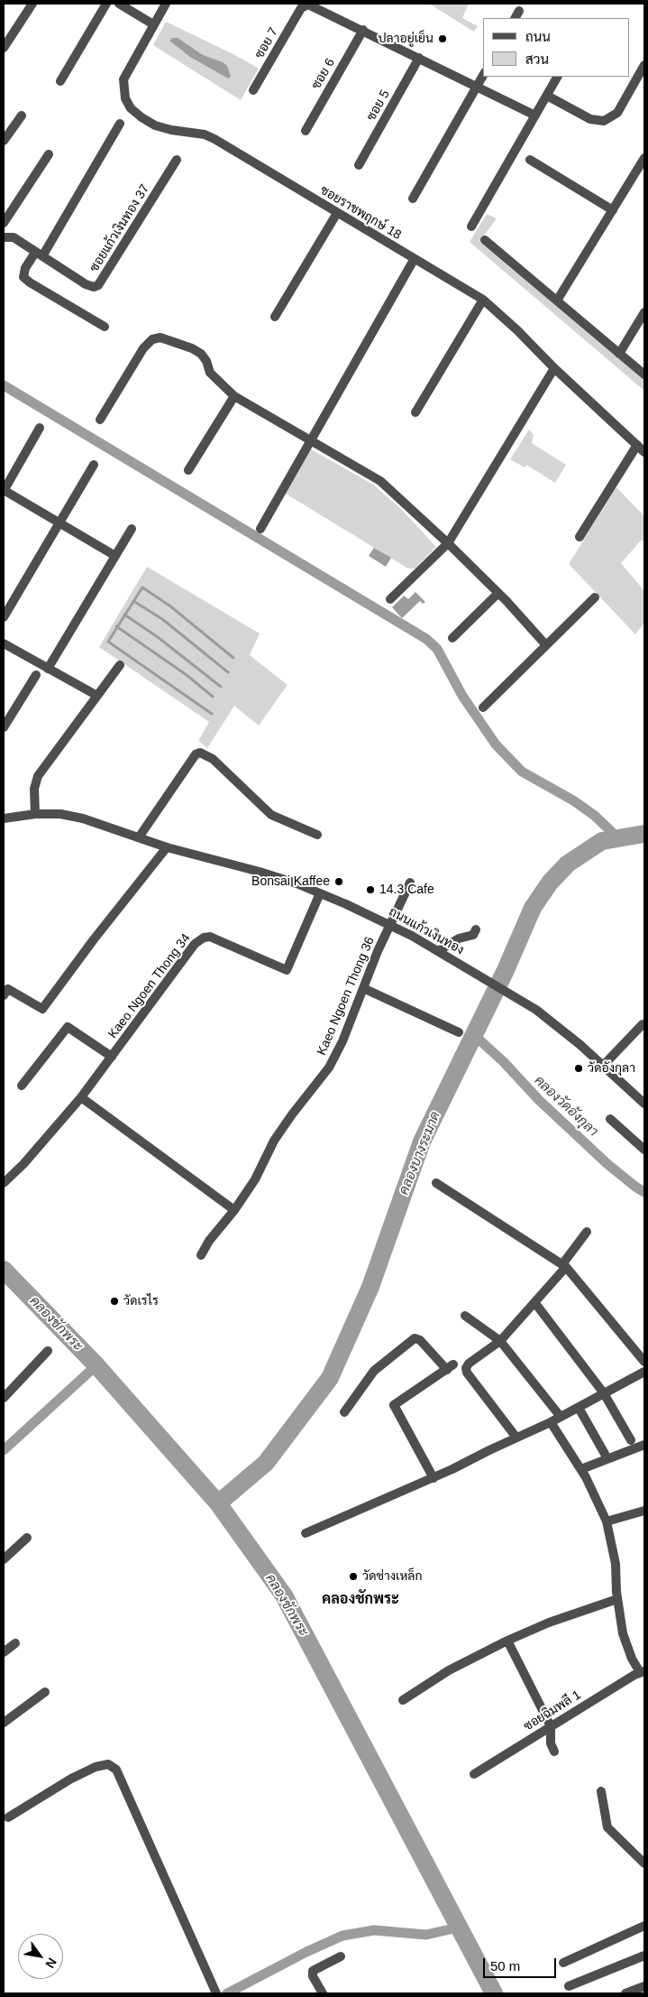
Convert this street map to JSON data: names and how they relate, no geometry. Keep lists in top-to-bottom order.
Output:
{
  "streets": {
    "street": [
      "ซอย 7",
      "ซอย 6",
      "ซอย 5",
      "ซอยราชพฤกษ์ 18",
      "ซอยแก้วเงินทอง 37",
      "ถนนแก้วเงินทอง",
      "Kaeo Ngoen Thong 34",
      "Kaeo Ngoen Thong 36",
      "ซอยฉิมพลี 1"
    ]
  },
  "crossings": [
    ["ซอย 7", "ซอย 6"],
    ["ถนนแก้วเงินทอง", "Kaeo Ngoen Thong 34"],
    ["ถนนแก้วเงินทอง", "Kaeo Ngoen Thong 36"]
  ],
  "districts": ["คลองชักพระ"],
  "water": ["คลองวัดอังกุลา", "คลองบางระมาด", "คลองชักพระ"],
  "places": [
    "ปลาอยู่เย็น",
    "Bonsai Kaffee",
    "14.3 Cafe",
    "วัดอังกุลา",
    "วัดเรไร",
    "วัดช่างเหล็ก"
  ],
  "legend": ["ถนน", "สวน"],
  "scale_bar": "50 m",
  "north": "bottom right"
}
